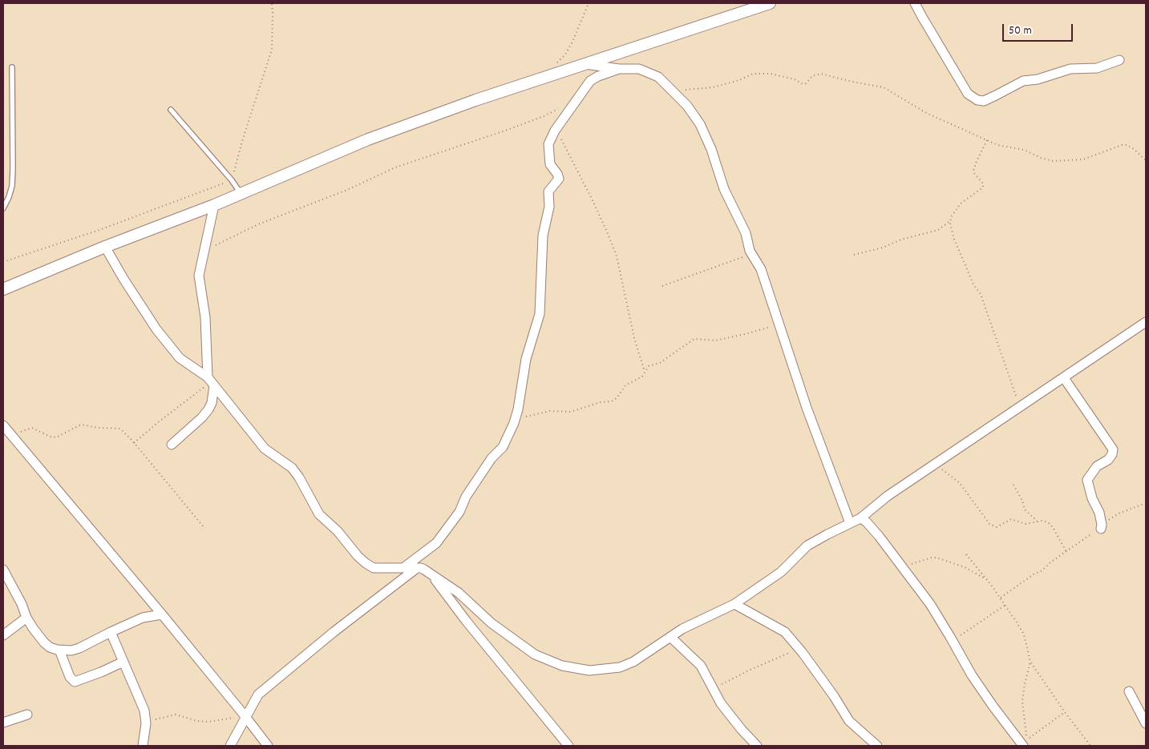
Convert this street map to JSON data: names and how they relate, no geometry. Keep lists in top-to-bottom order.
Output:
{
  "scale_bar": "50 m"
}
